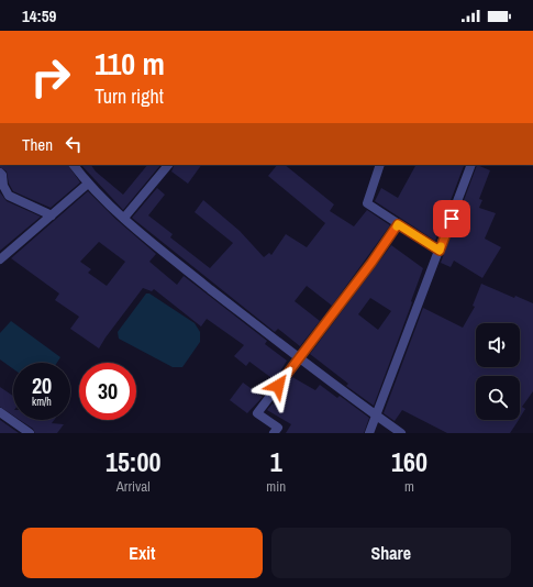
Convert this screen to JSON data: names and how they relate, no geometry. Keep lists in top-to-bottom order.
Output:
{
  "page": {
    "status": "14:59",
    "turn": ["110 m", "Turn right"],
    "then": "Then",
    "speed": "20 km/h",
    "limit": "30",
    "eta": [
      "15:00",
      "Arrival",
      "1",
      "min",
      "160",
      "m"
    ],
    "buttons": ["Exit", "Share"]
  }
}
